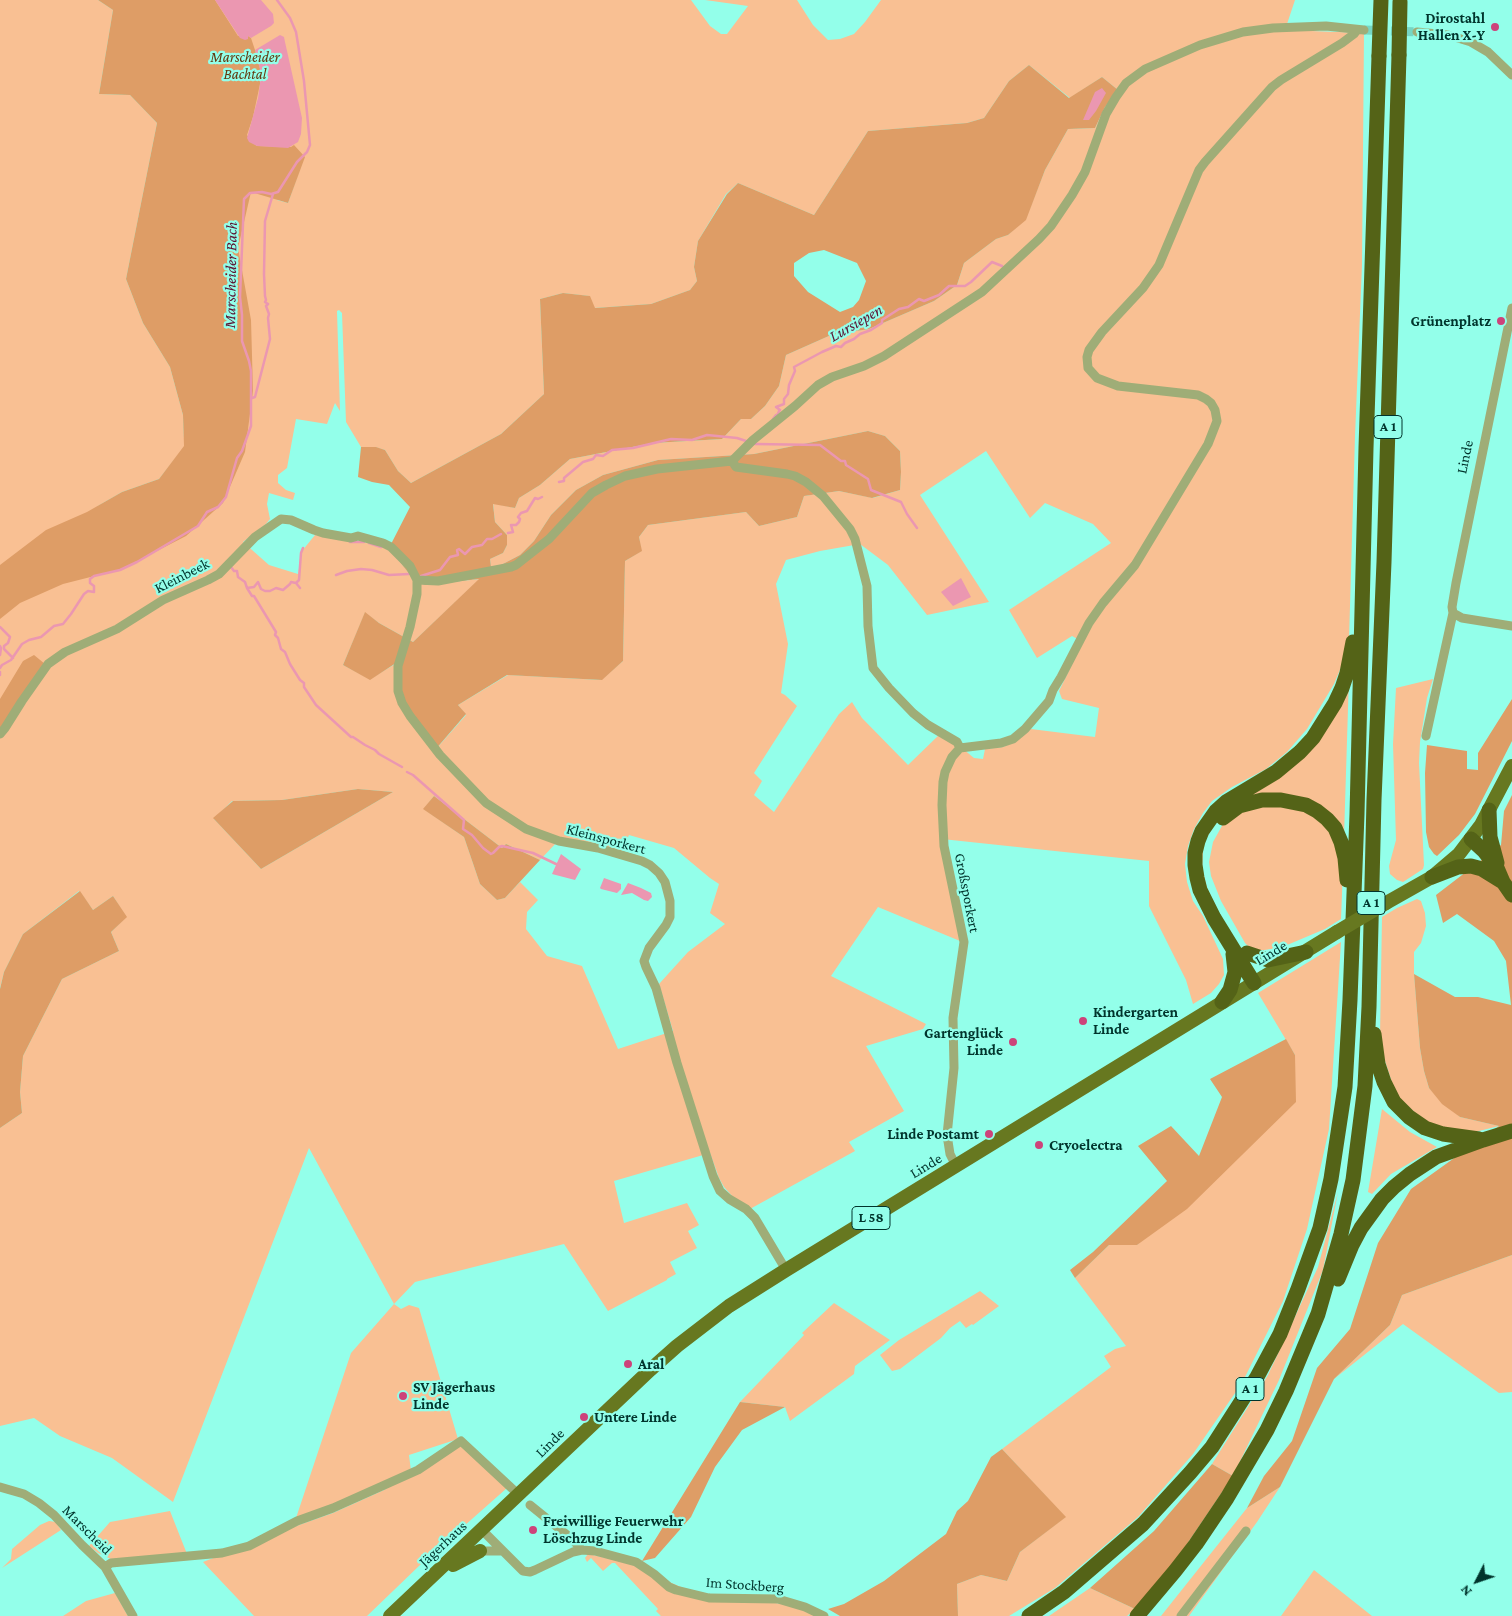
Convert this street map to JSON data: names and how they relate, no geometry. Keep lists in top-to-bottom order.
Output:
{
  "streets": {
    "highway": ["A 1"],
    "main road": ["Linde", "L 58", "Jägerhaus"],
    "street": [
      "Kleinbeek",
      "Kleinsporkert",
      "Großsporkert",
      "Marscheid",
      "Im Stockberg"
    ]
  },
  "crossings": [
    ["Linde", "Kleinsporkert"],
    ["Linde", "Großsporkert"],
    ["Linde", "L 58"],
    ["Linde", "Jägerhaus"],
    ["Kleinbeek", "Kleinsporkert"]
  ],
  "water": ["Marscheider Bach", "Lursiepen"],
  "parks": ["Marscheider Bachtal"],
  "places": [
    "Dirostahl Hallen X-Y",
    "Grünenplatz",
    "Kindergarten Linde",
    "Gartenglück Linde",
    "Linde Postamt",
    "Cryoelectra",
    "Aral",
    "SV Jägerhaus Linde",
    "Untere Linde",
    "Freiwillige Feuerwehr Löschzug Linde"
  ],
  "north": "bottom left"
}
